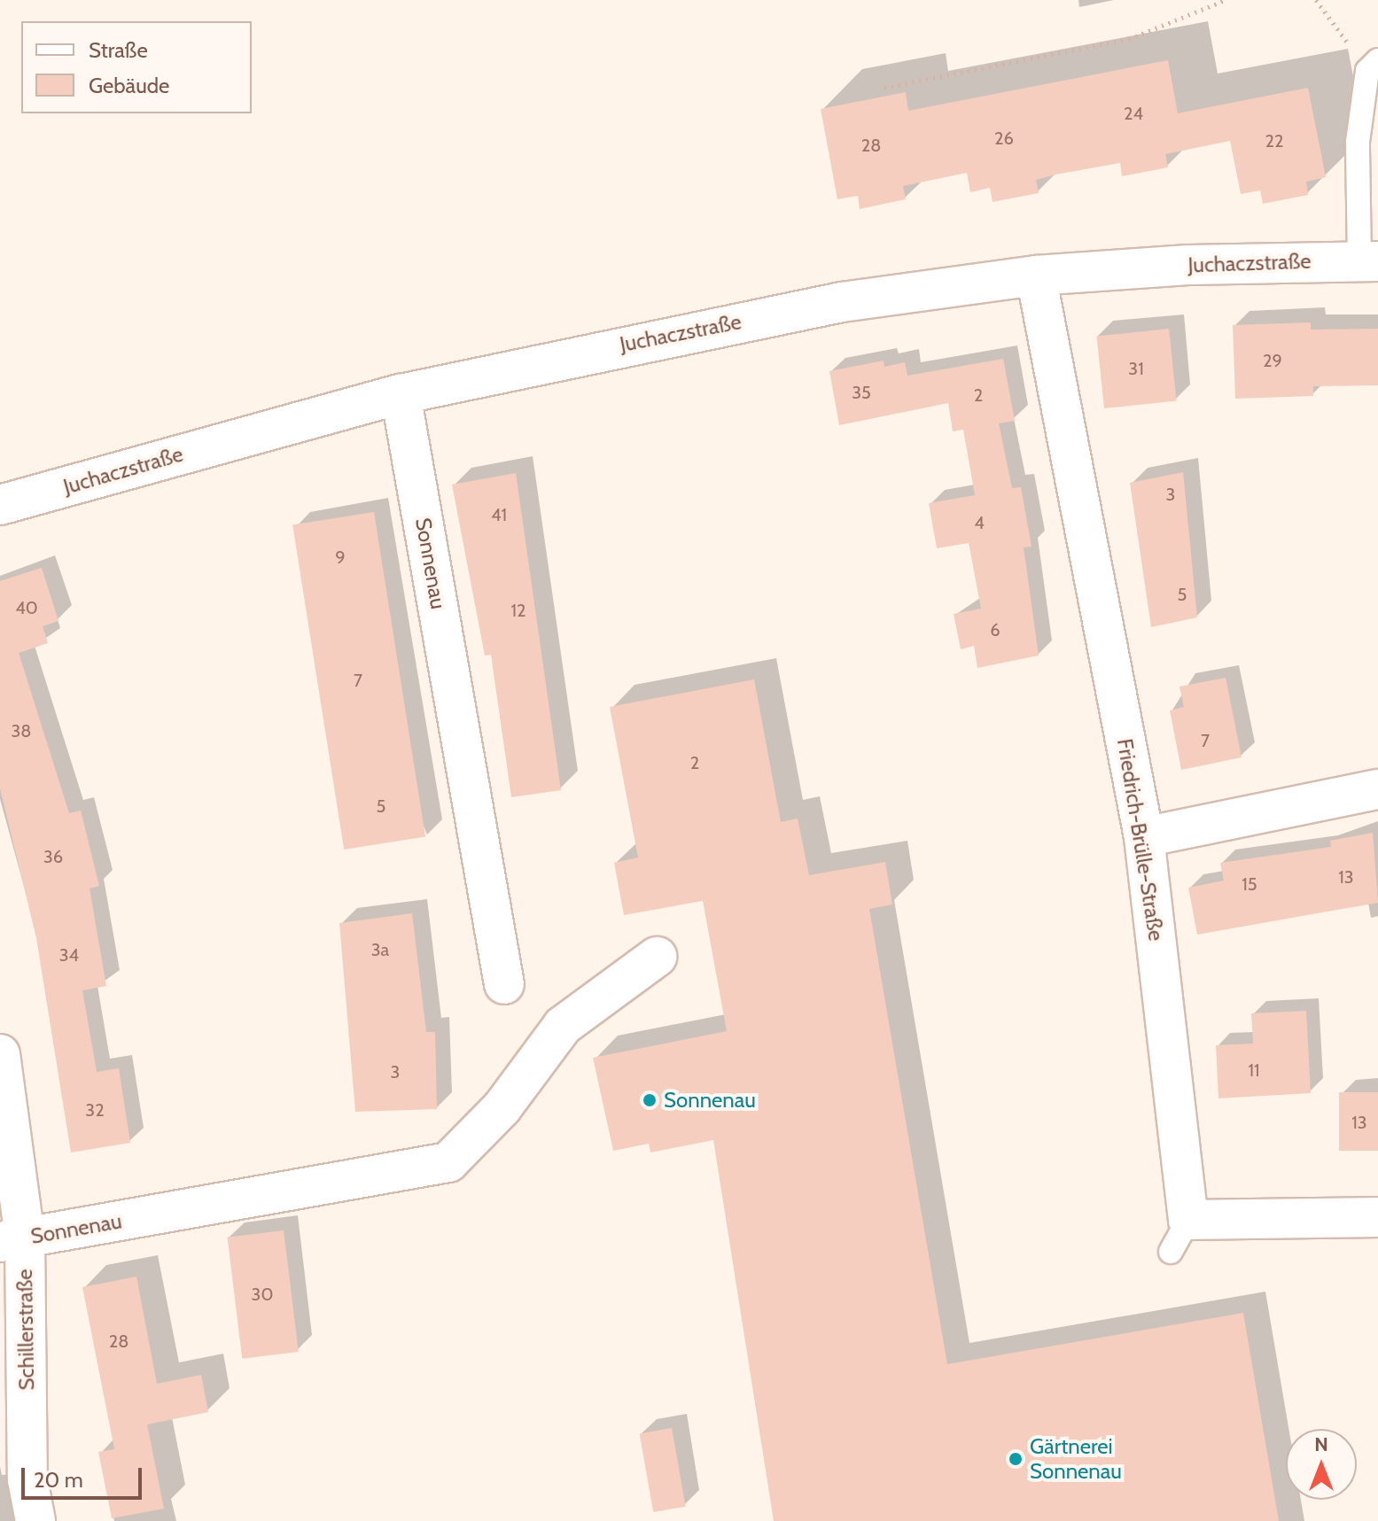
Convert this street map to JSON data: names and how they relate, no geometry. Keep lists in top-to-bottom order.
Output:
{
  "streets": {
    "street": [
      "Juchaczstraße",
      "Sonnenau",
      "Friedrich-Brülle-Straße",
      "Schillerstraße"
    ]
  },
  "crossings": [
    ["Juchaczstraße", "Sonnenau"],
    ["Juchaczstraße", "Friedrich-Brülle-Straße"],
    ["Sonnenau", "Schillerstraße"]
  ],
  "places": ["Sonnenau", "Gärtnerei Sonnenau"],
  "house_numbers": [
    "24",
    "26",
    "22",
    "28",
    "29",
    "31",
    "35",
    "2",
    "3",
    "41",
    "4",
    "9",
    "5",
    "40",
    "12",
    "6",
    "7",
    "38",
    "7",
    "2",
    "5",
    "36",
    "13",
    "15",
    "3a",
    "34",
    "11",
    "3",
    "32",
    "13",
    "30",
    "28"
  ],
  "legend": ["Straße", "Gebäude"],
  "scale_bar": "20 m",
  "north": "top"
}
